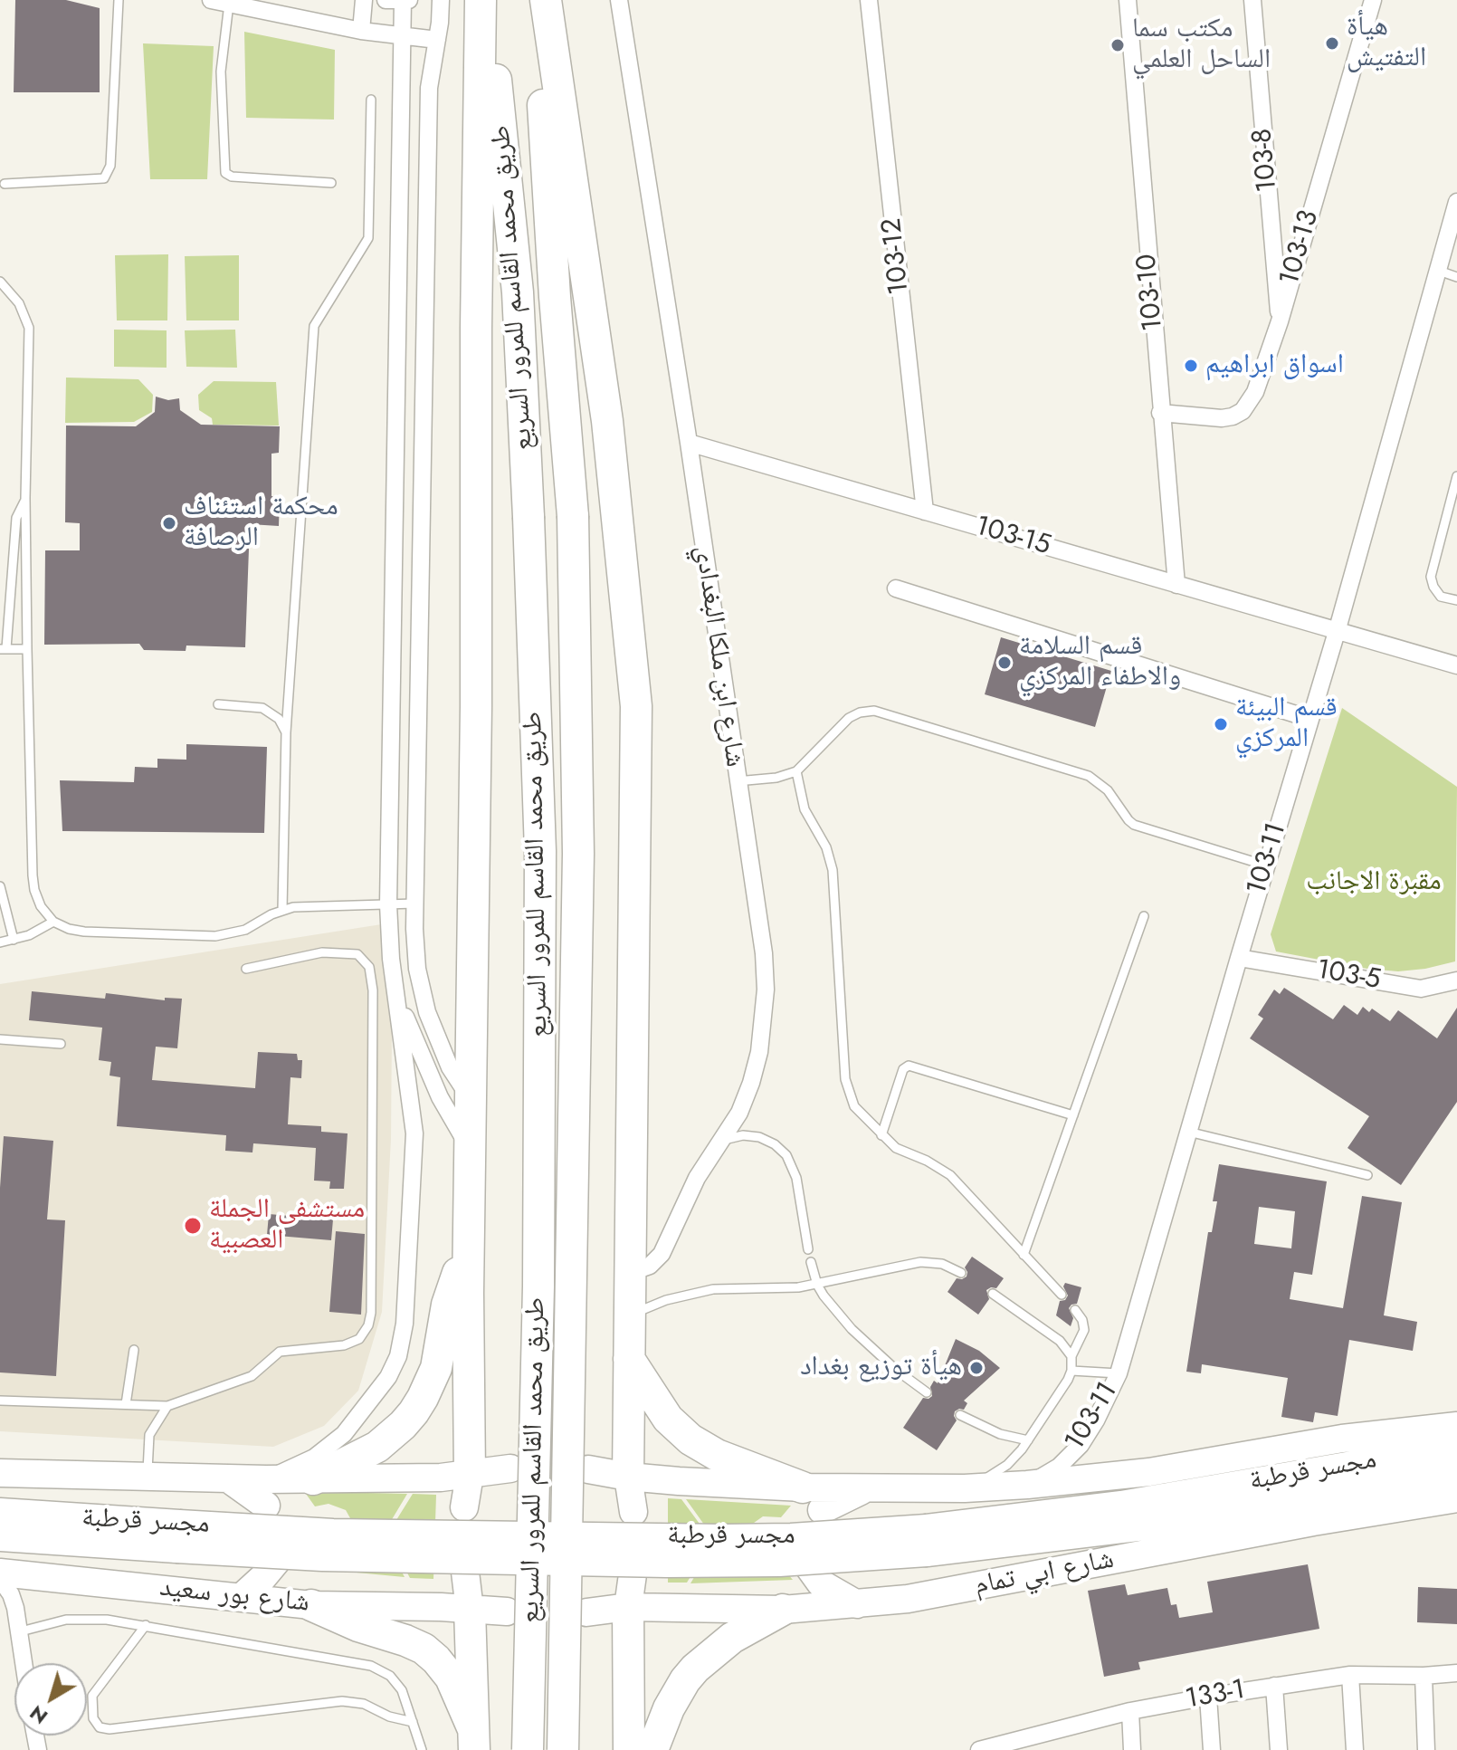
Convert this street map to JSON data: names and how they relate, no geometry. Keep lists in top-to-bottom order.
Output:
{
  "streets": {
    "highway": ["طريق محمد القاسم للمرور السريع"],
    "main road": ["مجسر قرطبة", "شارع ابي تمام", "شارع بور سعيد"],
    "street": [
      "103-8",
      "103-13",
      "103-12",
      "103-10",
      "103-15",
      "شارع ابن ملكا البغدادي",
      "103-11",
      "103-5",
      "133-1"
    ]
  },
  "crossings": [
    ["103-8", "103-13"],
    ["103-13", "103-10"],
    ["103-12", "103-15"],
    ["103-10", "103-15"],
    ["103-15", "شارع ابن ملكا البغدادي"],
    ["103-15", "103-11"],
    ["103-11", "103-5"]
  ],
  "parks": ["مقبرة الاجانب"],
  "places": [
    "هيأة التفتيش",
    "مكتب سما الساحل العلمي",
    "اسواق ابراهيم",
    "محكمة استئناف الرصافة",
    "قسم السلامة والاطفاء المركزي",
    "قسم البيئة المركزي",
    "مستشفى الجملة العصبية",
    "هيأة توزيع بغداد"
  ],
  "north": "bottom left"
}
